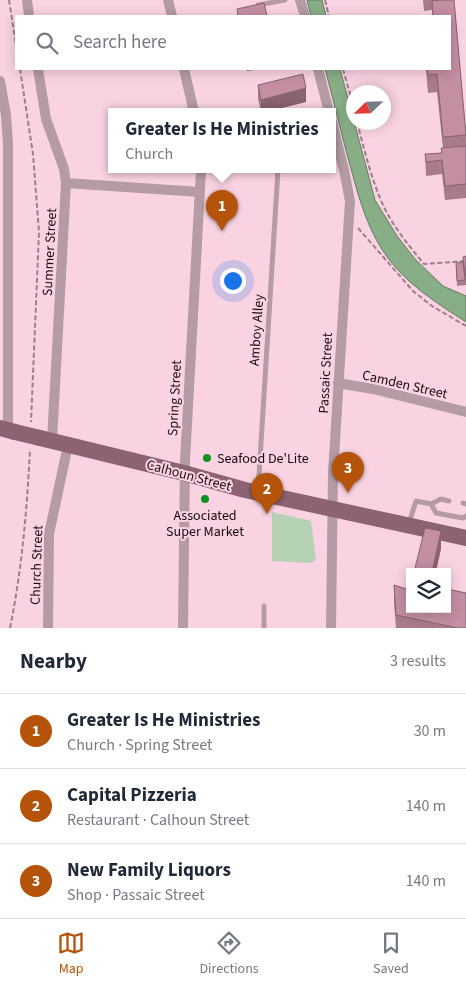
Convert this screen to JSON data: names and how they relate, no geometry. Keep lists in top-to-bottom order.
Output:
{
  "streets": {
    "main road": ["Calhoun Street"],
    "street": [
      "Summer Street",
      "Passaic Street",
      "Camden Street",
      "Spring Street",
      "Church Street"
    ],
    "lane": ["Amboy Alley"]
  },
  "crossings": [
    ["Summer Street", "Calhoun Street"],
    ["Summer Street", "Church Street"],
    ["Amboy Alley", "Calhoun Street"],
    ["Passaic Street", "Camden Street"],
    ["Passaic Street", "Calhoun Street"],
    ["Spring Street", "Calhoun Street"],
    ["Calhoun Street", "Church Street"]
  ],
  "places": ["Seafood De'Lite", "Associated Super Market"],
  "north": "bottom left",
  "page": {
    "search": "Search here",
    "popup": ["Greater Is He Ministries", "Church"],
    "pins": ["1", "3", "2"],
    "heading": ["Nearby", "3 results"],
    "list": [
      {
        "mark": "1",
        "name": "Greater Is He Ministries",
        "note": "Church · Spring Street",
        "value": "30 m"
      },
      {
        "mark": "2",
        "name": "Capital Pizzeria",
        "note": "Restaurant · Calhoun Street",
        "value": "140 m"
      },
      {
        "mark": "3",
        "name": "New Family Liquors",
        "note": "Shop · Passaic Street",
        "value": "140 m"
      }
    ],
    "nav": ["Map", "Directions", "Saved"]
  }
}
